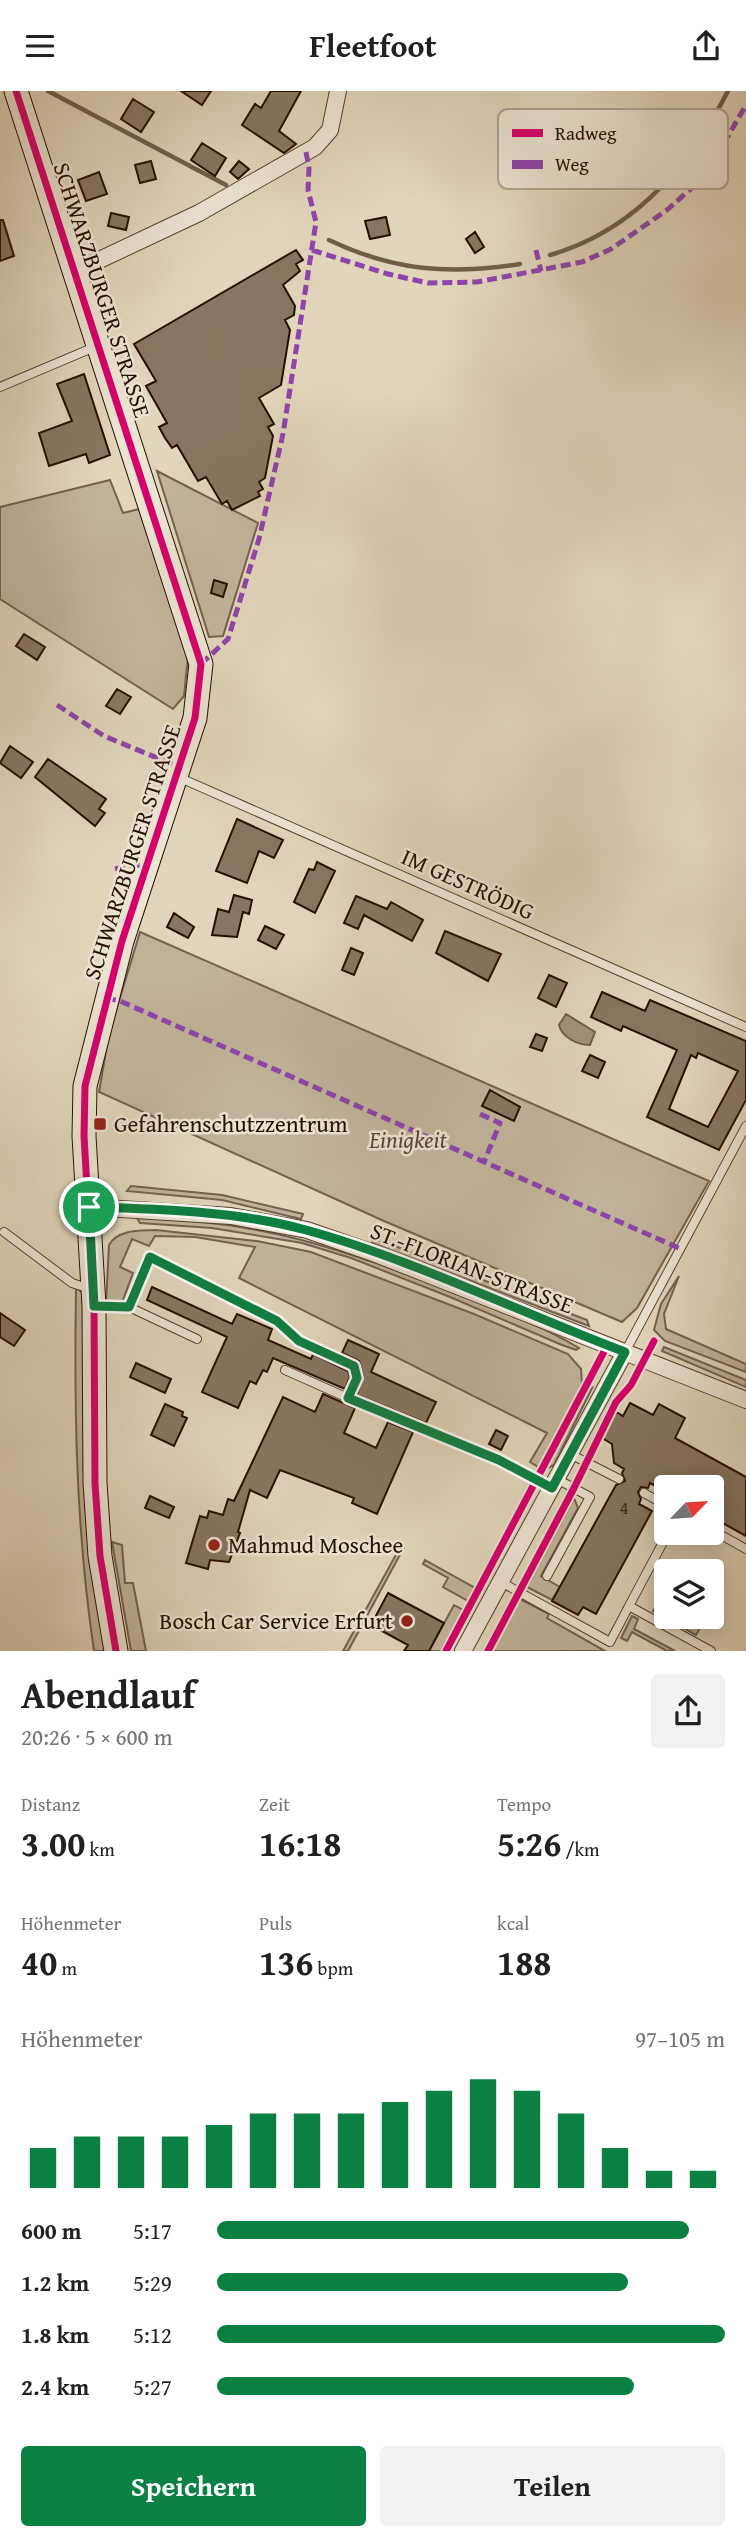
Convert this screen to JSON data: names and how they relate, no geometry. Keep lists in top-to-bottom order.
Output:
{
  "streets": {
    "street": ["SCHWARZBURGER STRASSE", "ST.-FLORIAN-STRASSE"],
    "lane": ["IM GESTRÖDIG"]
  },
  "crossings": [
    ["SCHWARZBURGER STRASSE", "IM GESTRÖDIG"],
    ["SCHWARZBURGER STRASSE", "ST.-FLORIAN-STRASSE"]
  ],
  "parks": ["Einigkeit"],
  "places": {
    "transit": ["Gefahrenschutzzentrum"],
    "other": ["Mahmud Moschee", "Bosch Car Service Erfurt"]
  },
  "house_numbers": ["4"],
  "legend": ["Radweg", "Weg"],
  "north": "top right",
  "page": {
    "header": "Fleetfoot",
    "heading": ["Abendlauf", "20:26 · 5 × 600 m"],
    "stats": [
      ["Distanz", "3.00 km"],
      ["Zeit", "16:18"],
      ["Tempo", "5:26 /km"],
      ["Höhenmeter", "40 m"],
      ["Puls", "136 bpm"],
      ["kcal", "188"]
    ],
    "chart": ["Höhenmeter", "97–105 m"],
    "list": [
      {
        "name": "600 m",
        "note": "5:17"
      },
      {
        "name": "1.2 km",
        "note": "5:29"
      },
      {
        "name": "1.8 km",
        "note": "5:12"
      },
      {
        "name": "2.4 km",
        "note": "5:27"
      }
    ],
    "buttons": ["Speichern", "Teilen"]
  }
}
